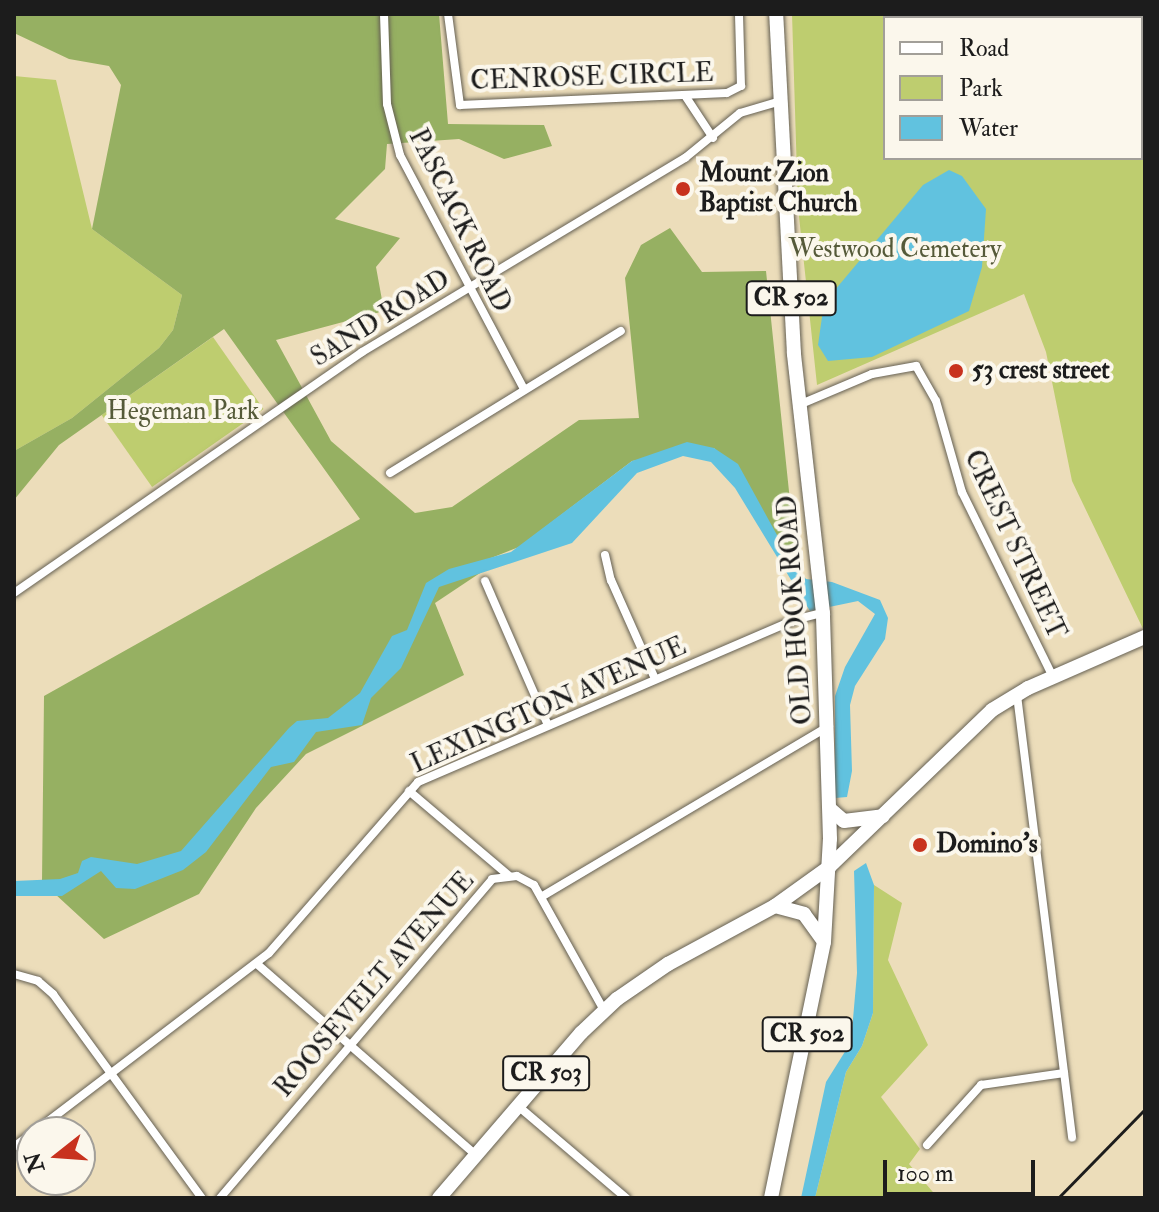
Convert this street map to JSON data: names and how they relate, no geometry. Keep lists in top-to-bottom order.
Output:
{
  "streets": {
    "main road": ["CR 502", "OLD HOOK ROAD", "CR 503"],
    "street": [
      "CENROSE CIRCLE",
      "PASCACK ROAD",
      "SAND ROAD",
      "CREST STREET",
      "LEXINGTON AVENUE",
      "ROOSEVELT AVENUE"
    ]
  },
  "crossings": [
    ["PASCACK ROAD", "SAND ROAD"],
    ["SAND ROAD", "OLD HOOK ROAD"],
    ["CREST STREET", "OLD HOOK ROAD"],
    ["CREST STREET", "CR 503"],
    ["OLD HOOK ROAD", "LEXINGTON AVENUE"],
    ["OLD HOOK ROAD", "CR 503"]
  ],
  "parks": ["Westwood Cemetery", "Hegeman Park"],
  "places": ["Mount Zion Baptist Church", "53 crest street", "Domino's"],
  "legend": ["Road", "Park", "Water"],
  "scale_bar": "100 m",
  "north": "left"
}
